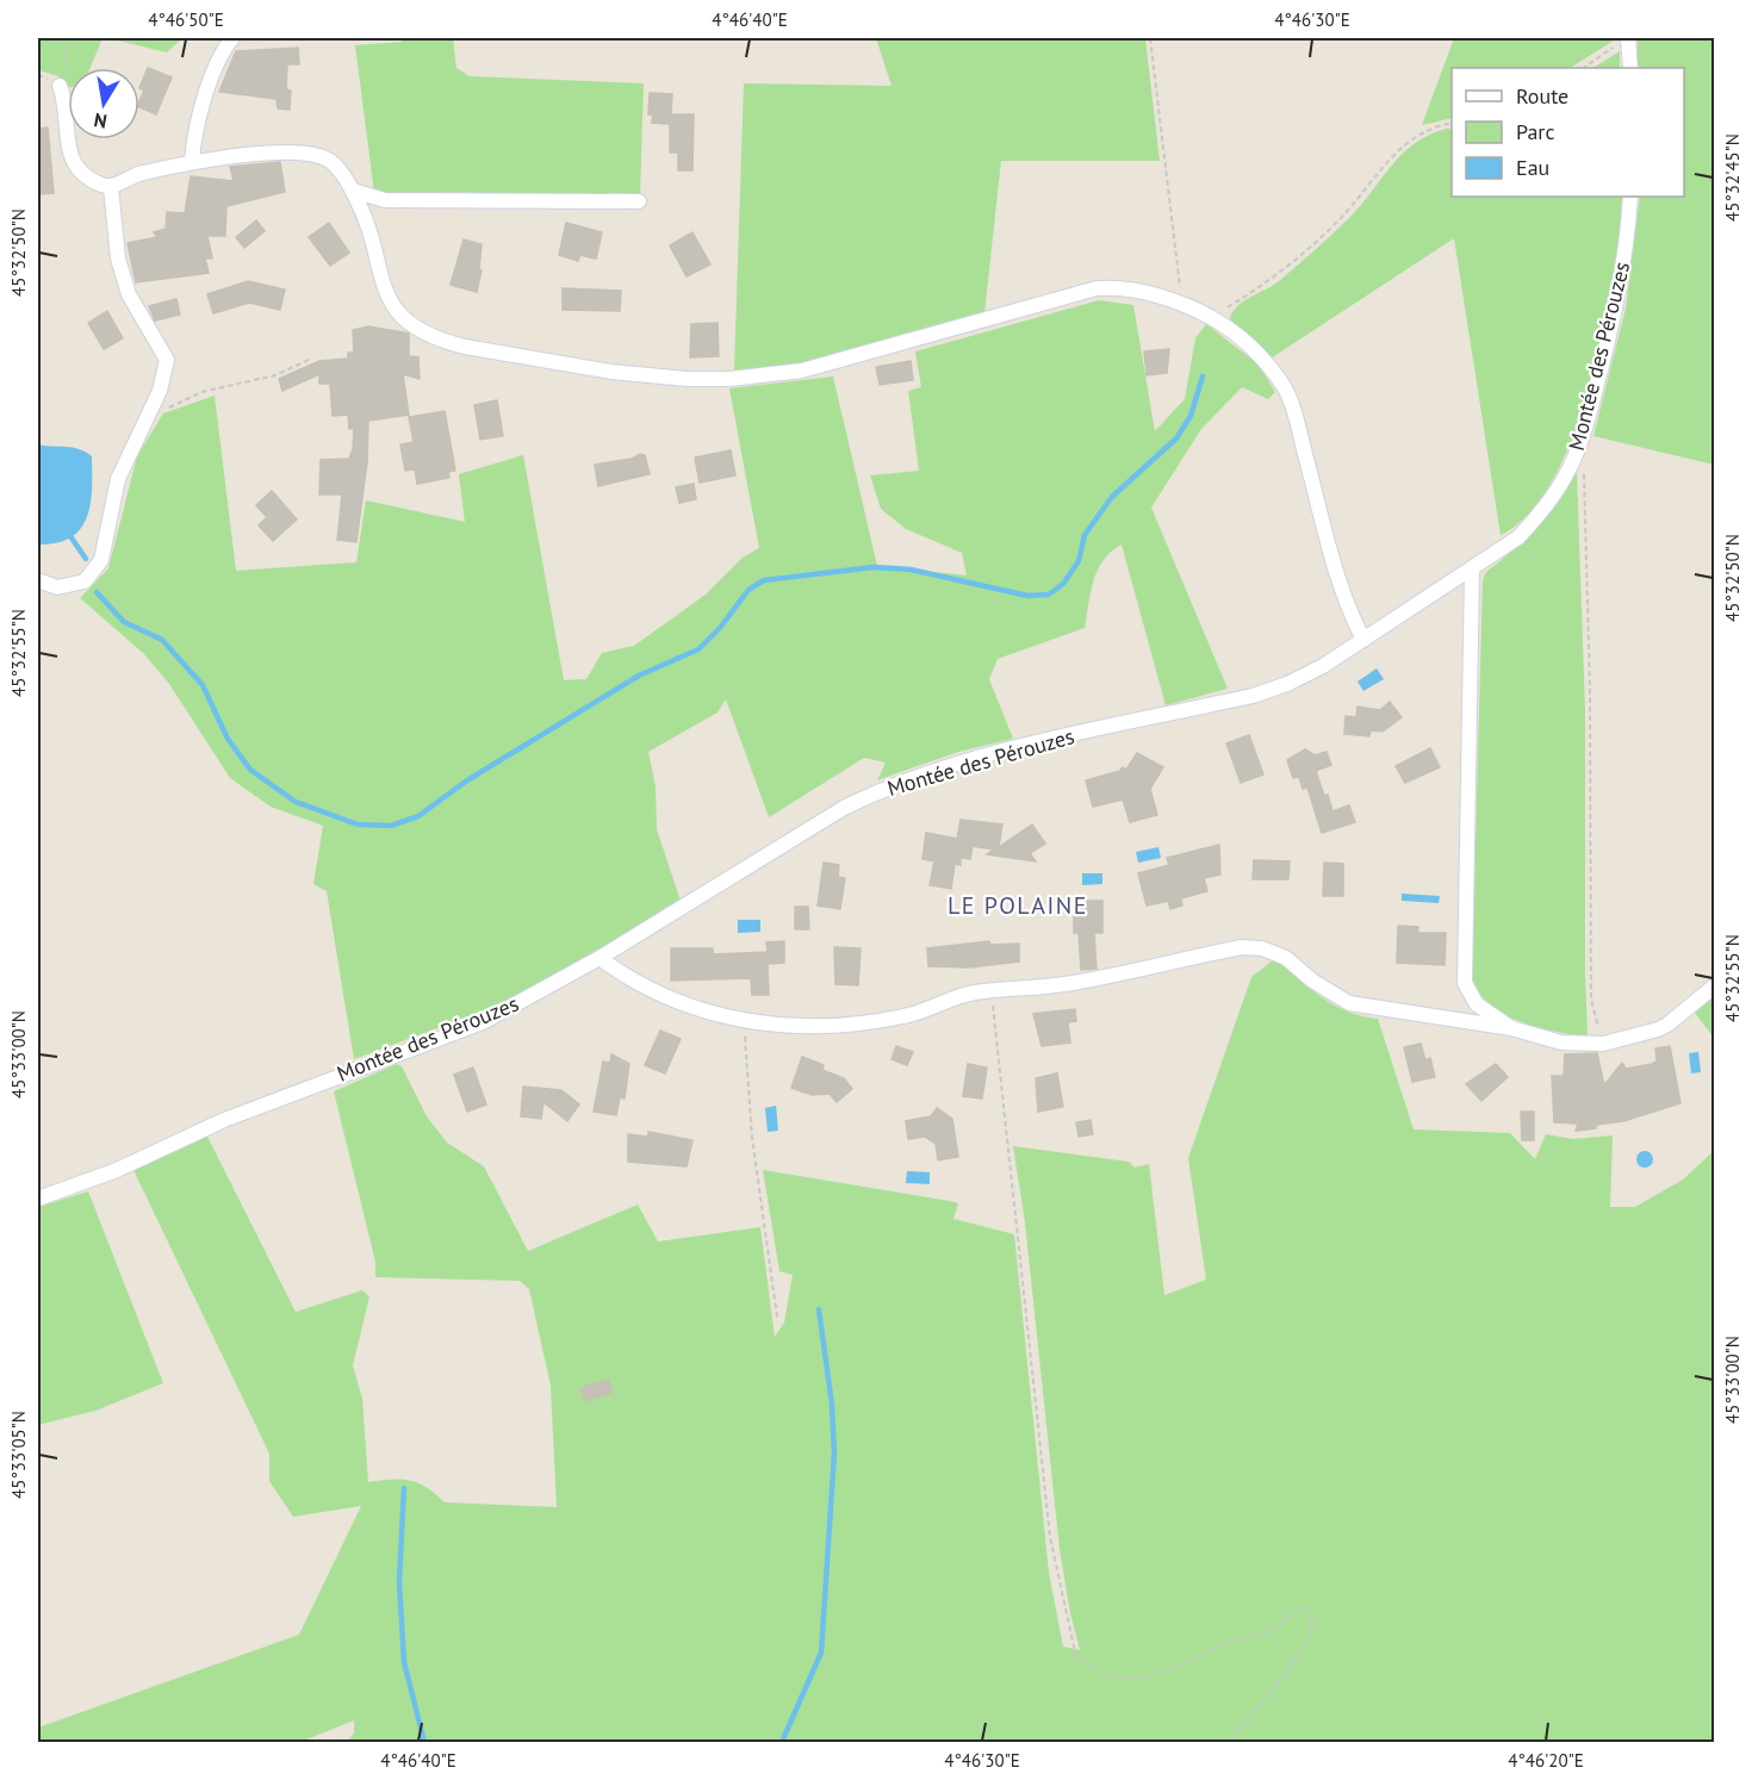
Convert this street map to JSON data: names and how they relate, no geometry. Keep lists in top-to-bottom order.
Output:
{
  "streets": {
    "street": ["Montée des Pérouzes"]
  },
  "districts": ["LE POLAINE"],
  "legend": ["Route", "Parc", "Eau"],
  "north": "bottom",
  "coordinates": [
    "4°46'50\"E",
    "4°46'40\"E",
    "4°46'30\"E",
    "45°32'45\"N",
    "45°32'50\"N",
    "45°32'55\"N",
    "45°33'00\"N",
    "45°33'05\"N",
    "4°46'20\"E"
  ]
}
